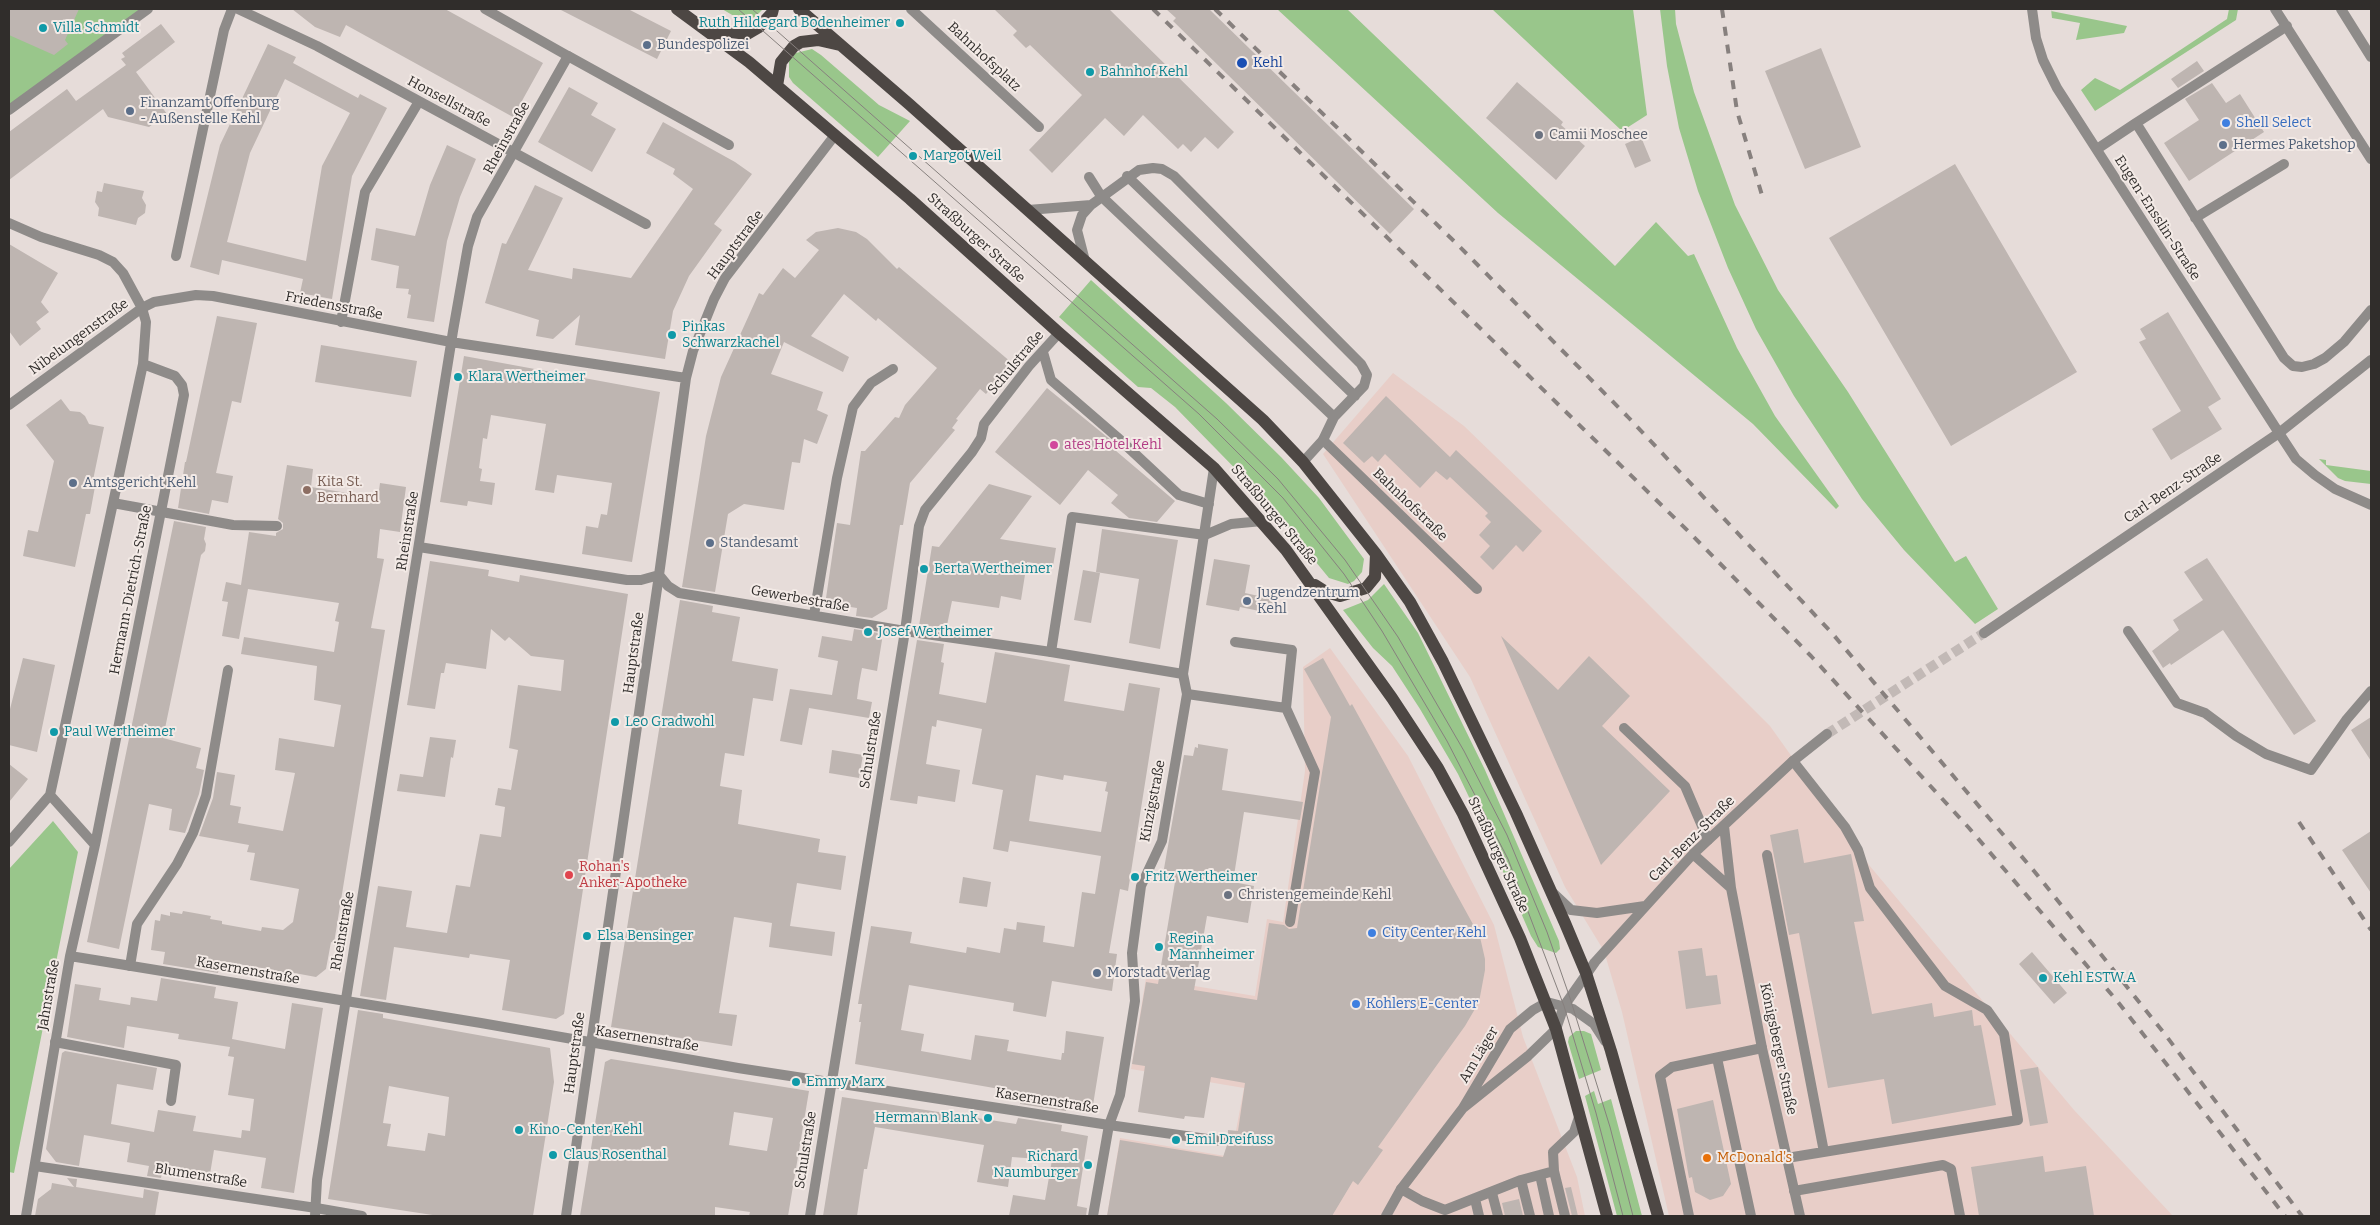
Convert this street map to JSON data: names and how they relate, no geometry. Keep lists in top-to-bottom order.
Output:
{
  "streets": {
    "main road": ["Straßburger Straße"],
    "street": [
      "Bahnhofsplatz",
      "Honsellstraße",
      "Rheinstraße",
      "Eugen-Ensslin-Straße",
      "Hauptstraße",
      "Friedensstraße",
      "Nibelungenstraße",
      "Schulstraße",
      "Carl-Benz-Straße",
      "Bahnhofstraße",
      "Hermann-Dietrich-Straße",
      "Gewerbestraße",
      "Kinzigstraße",
      "Kasernenstraße",
      "Jahnstraße",
      "Königsberger Straße",
      "Am Läger",
      "Blumenstraße"
    ]
  },
  "crossings": [
    ["Honsellstraße", "Rheinstraße"],
    ["Rheinstraße", "Friedensstraße"],
    ["Rheinstraße", "Kasernenstraße"],
    ["Rheinstraße", "Blumenstraße"],
    ["Eugen-Ensslin-Straße", "Carl-Benz-Straße"],
    ["Straßburger Straße", "Hauptstraße"],
    ["Straßburger Straße", "Schulstraße"],
    ["Straßburger Straße", "Carl-Benz-Straße"],
    ["Straßburger Straße", "Kinzigstraße"],
    ["Straßburger Straße", "Am Läger"],
    ["Hauptstraße", "Friedensstraße"],
    ["Hauptstraße", "Gewerbestraße"],
    ["Hauptstraße", "Kasernenstraße"],
    ["Friedensstraße", "Nibelungenstraße"],
    ["Schulstraße", "Gewerbestraße"],
    ["Schulstraße", "Kasernenstraße"],
    ["Carl-Benz-Straße", "Königsberger Straße"],
    ["Carl-Benz-Straße", "Am Läger"],
    ["Hermann-Dietrich-Straße", "Jahnstraße"],
    ["Gewerbestraße", "Kinzigstraße"],
    ["Kinzigstraße", "Kasernenstraße"],
    ["Kasernenstraße", "Jahnstraße"],
    ["Jahnstraße", "Blumenstraße"]
  ],
  "places": [
    "Ruth Hildegard Bodenheimer",
    "Villa Schmidt",
    "Bundespolizei",
    "Kehl",
    "Bahnhof Kehl",
    "Finanzamt Offenburg - Außenstelle Kehl",
    "Shell Select",
    "Camii Moschee",
    "Hermes Paketshop",
    "Margot Weil",
    "Pinkas Schwarzkachel",
    "Klara Wertheimer",
    "ates Hotel Kehl",
    "Amtsgericht Kehl",
    "Kita St. Bernhard",
    "Standesamt",
    "Berta Wertheimer",
    "Jugendzentrum Kehl",
    "Josef Wertheimer",
    "Leo Gradwohl",
    "Paul Wertheimer",
    "Rohan's Anker-Apotheke",
    "Fritz Wertheimer",
    "Christengemeinde Kehl",
    "City Center Kehl",
    "Elsa Bensinger",
    "Regina Mannheimer",
    "Morstadt Verlag",
    "Kehl ESTW.A",
    "Kohlers E-Center",
    "Emmy Marx",
    "Hermann Blank",
    "Kino-Center Kehl",
    "Emil Dreifuss",
    "Claus Rosenthal",
    "McDonald's",
    "Richard Naumburger"
  ]
}
